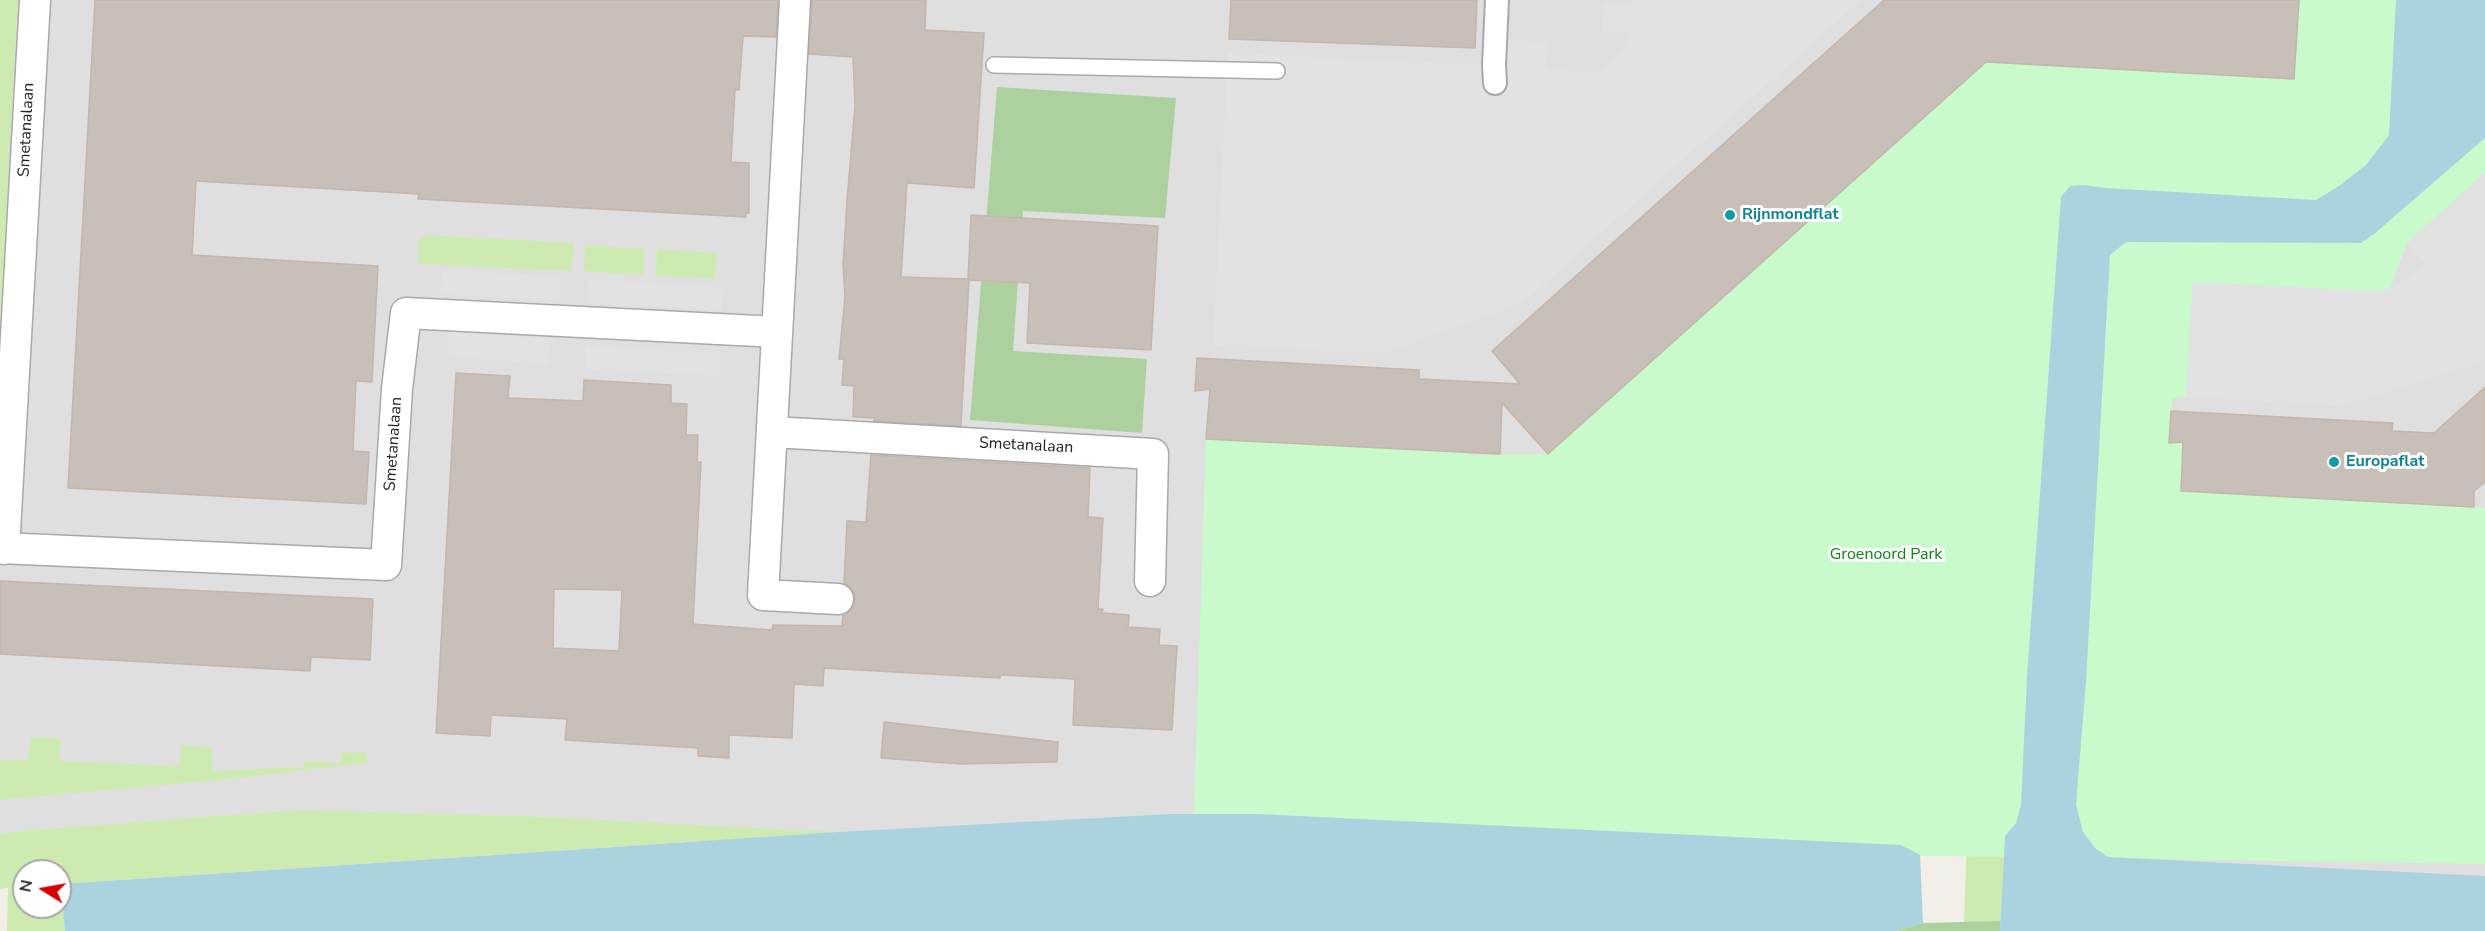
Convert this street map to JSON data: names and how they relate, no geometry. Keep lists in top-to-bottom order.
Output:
{
  "streets": {
    "street": ["Smetanalaan"]
  },
  "parks": ["Groenoord Park"],
  "places": ["Rijnmondflat", "Europaflat"],
  "north": "left"
}
